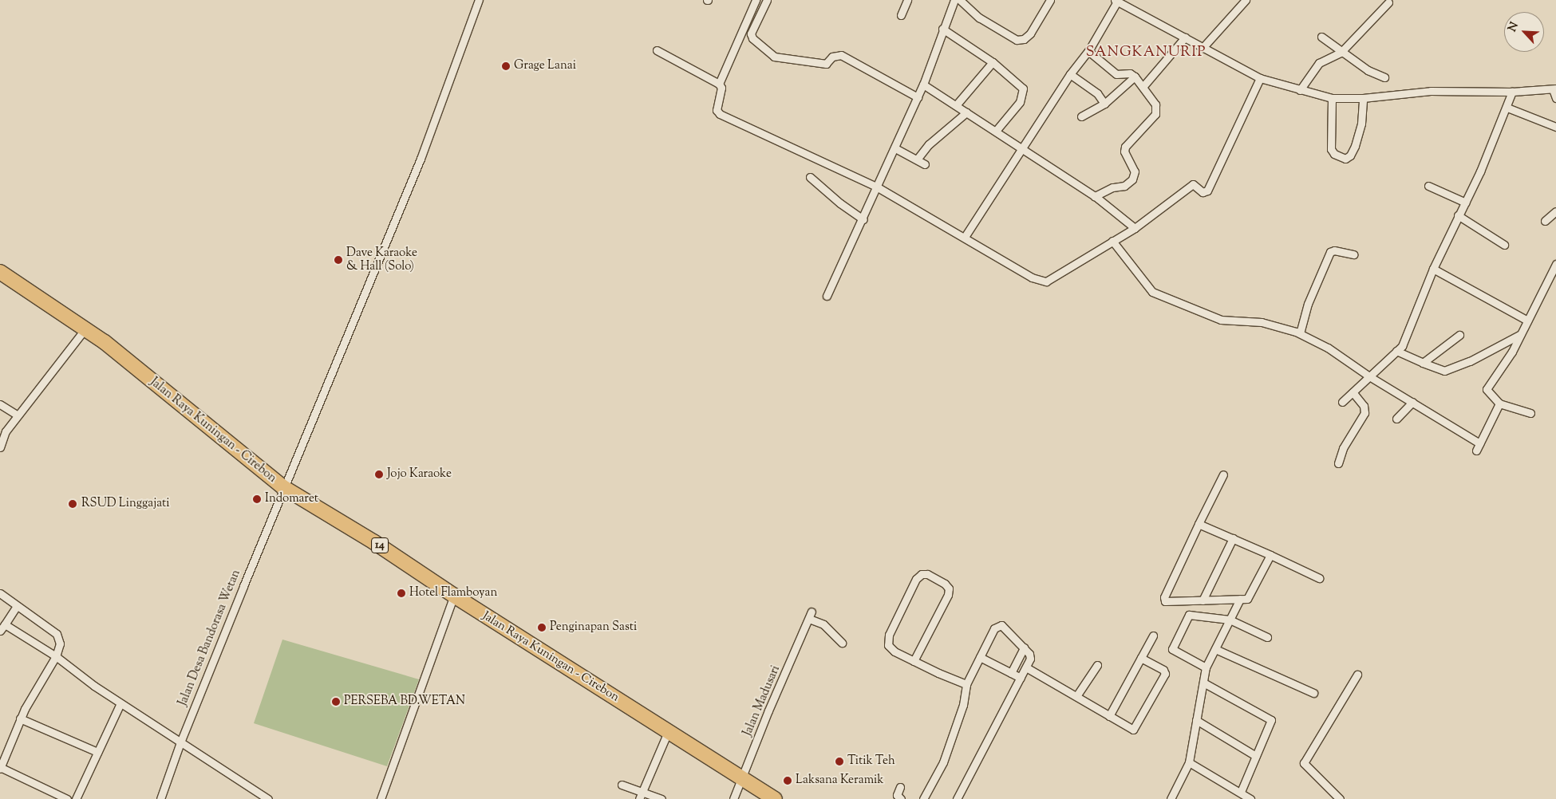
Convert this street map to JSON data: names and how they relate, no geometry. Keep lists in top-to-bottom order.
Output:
{
  "streets": {
    "highway": ["Jalan Raya Kuningan - Cirebon", "14"],
    "street": ["Jalan Desa Bandorasa Wetan", "Jalan Madusari"]
  },
  "crossings": [
    ["Jalan Raya Kuningan - Cirebon", "Jalan Desa Bandorasa Wetan"],
    ["Jalan Raya Kuningan - Cirebon", "Jalan Madusari"]
  ],
  "districts": ["SANGKANURIP"],
  "places": [
    "Grage Lanai",
    "Dave Karaoke & Hall (Solo)",
    "Jojo Karaoke",
    "Indomaret",
    "RSUD Linggajati",
    "Hotel Flamboyan",
    "Penginapan Sasti",
    "PERSEBA BD.WETAN",
    "Titik Teh",
    "Laksana Keramik"
  ],
  "north": "top left"
}
